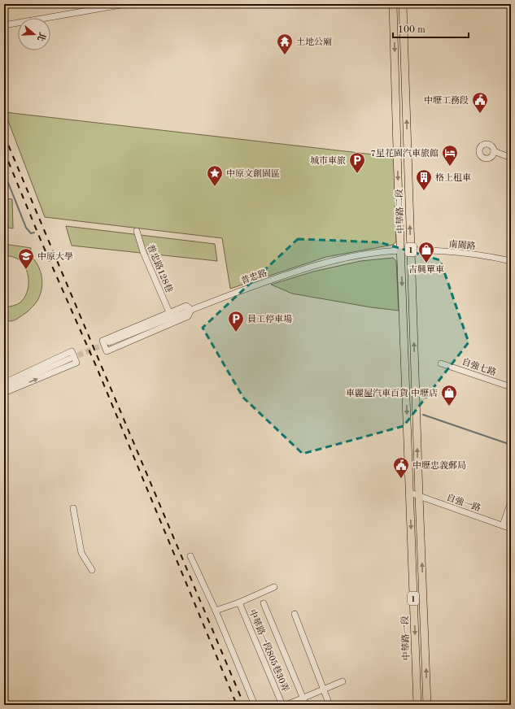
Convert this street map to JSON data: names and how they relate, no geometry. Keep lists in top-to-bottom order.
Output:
{
  "streets": {
    "main road": ["中華路二段", "1", "中華路一段"],
    "street": [
      "南園路",
      "普忠路128巷",
      "普忠路",
      "自強七路",
      "自強一路",
      "中華路一段805巷30弄"
    ]
  },
  "crossings": [
    ["中華路二段", "南園路"],
    ["中華路二段", "1"],
    ["中華路二段", "普忠路"],
    ["中華路二段", "自強一路"],
    ["中華路二段", "中華路一段"],
    ["南園路", "普忠路"],
    ["1", "自強一路"],
    ["自強一路", "中華路一段"]
  ],
  "places": {
    "temple": ["土地公廟"],
    "public building": ["中壢工務段", "中壢忠義郵局"],
    "hotel": ["7星花園汽車旅館"],
    "parking": ["城市車旅", "員工停車場"],
    "place": ["中原文創園區"],
    "building": ["格上租車"],
    "shop": ["吉興單車", "車麗屋汽車百貨 中壢店"],
    "school or university": ["中原大學"]
  },
  "scale_bar": "100 m",
  "north": "right"
}
